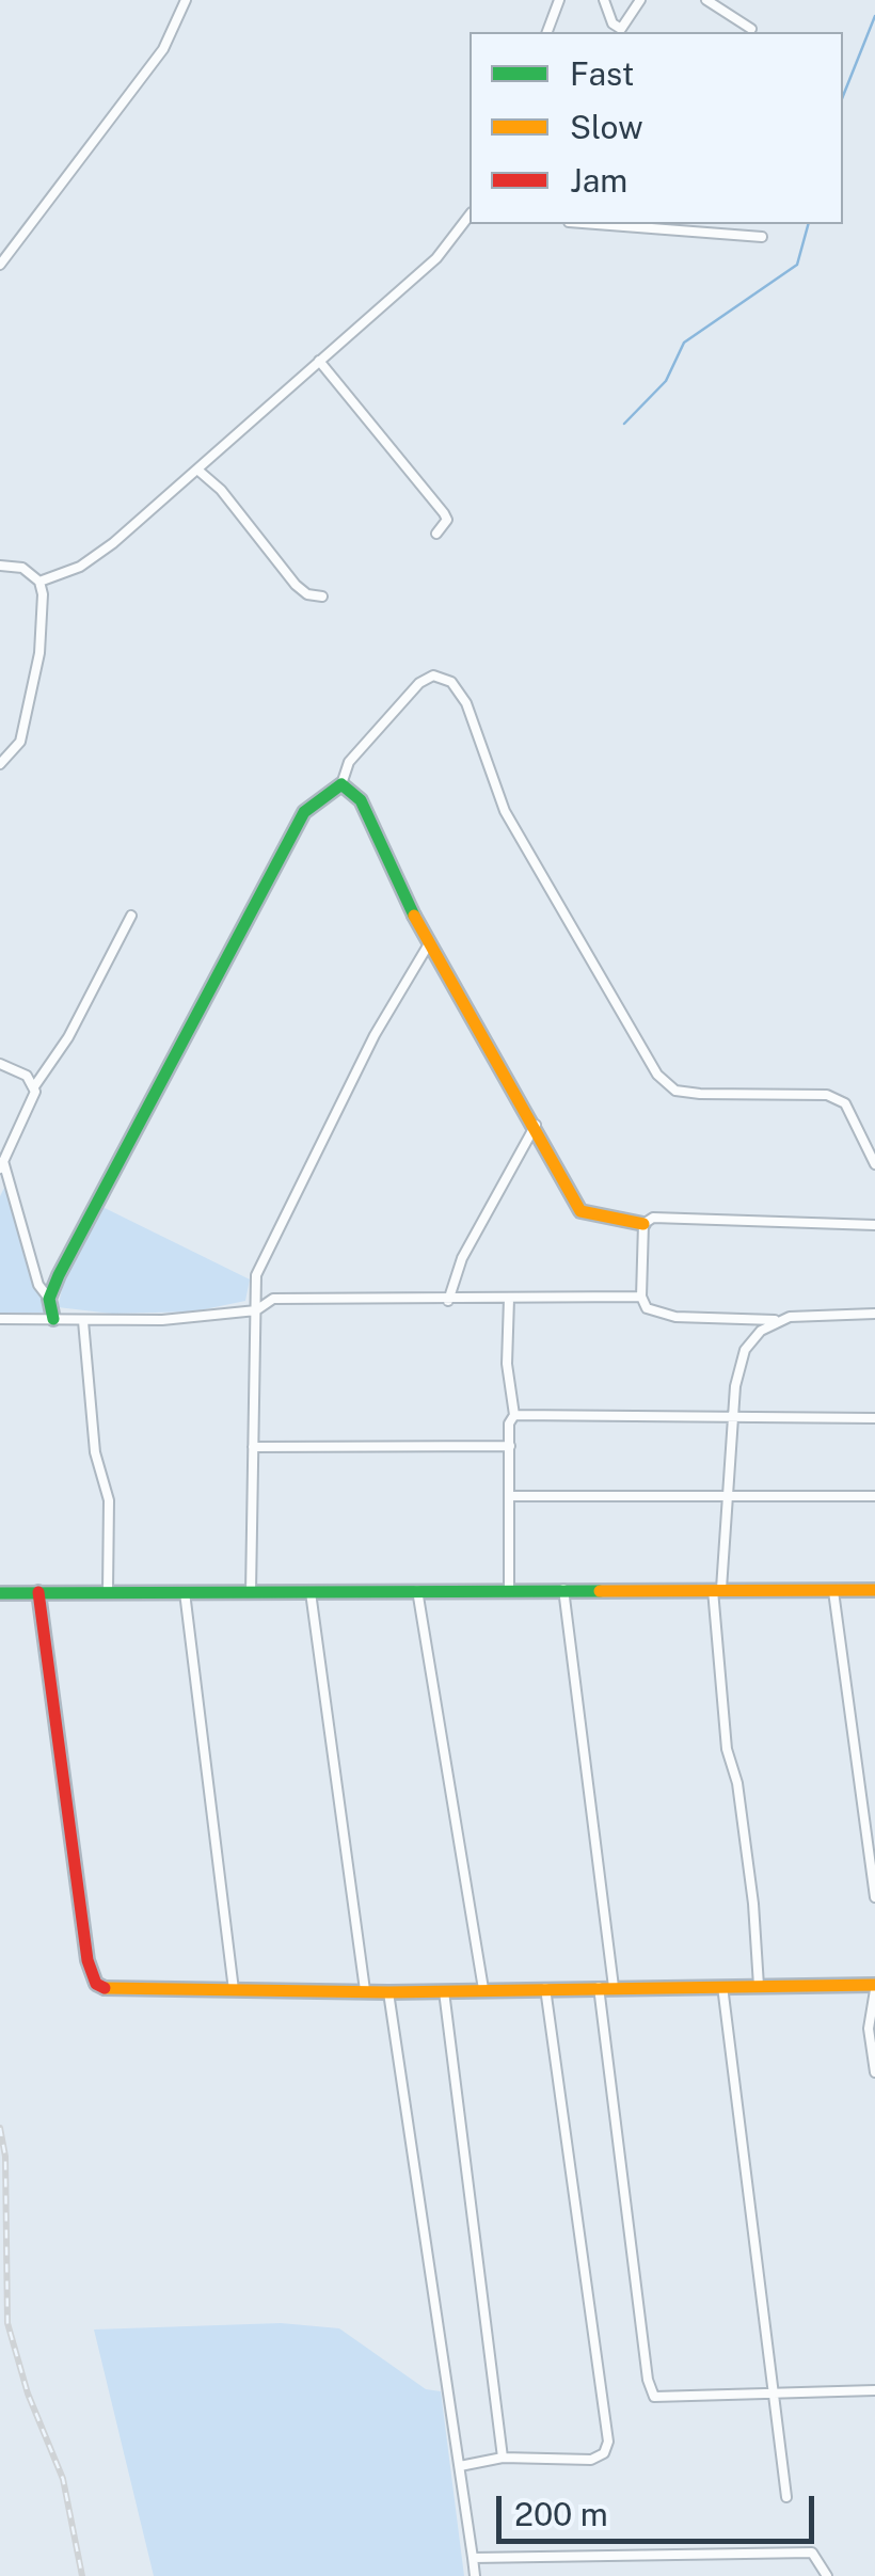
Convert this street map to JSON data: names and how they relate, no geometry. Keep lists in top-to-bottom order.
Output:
{
  "legend": ["Fast", "Slow", "Jam"],
  "scale_bar": "200 m"
}
